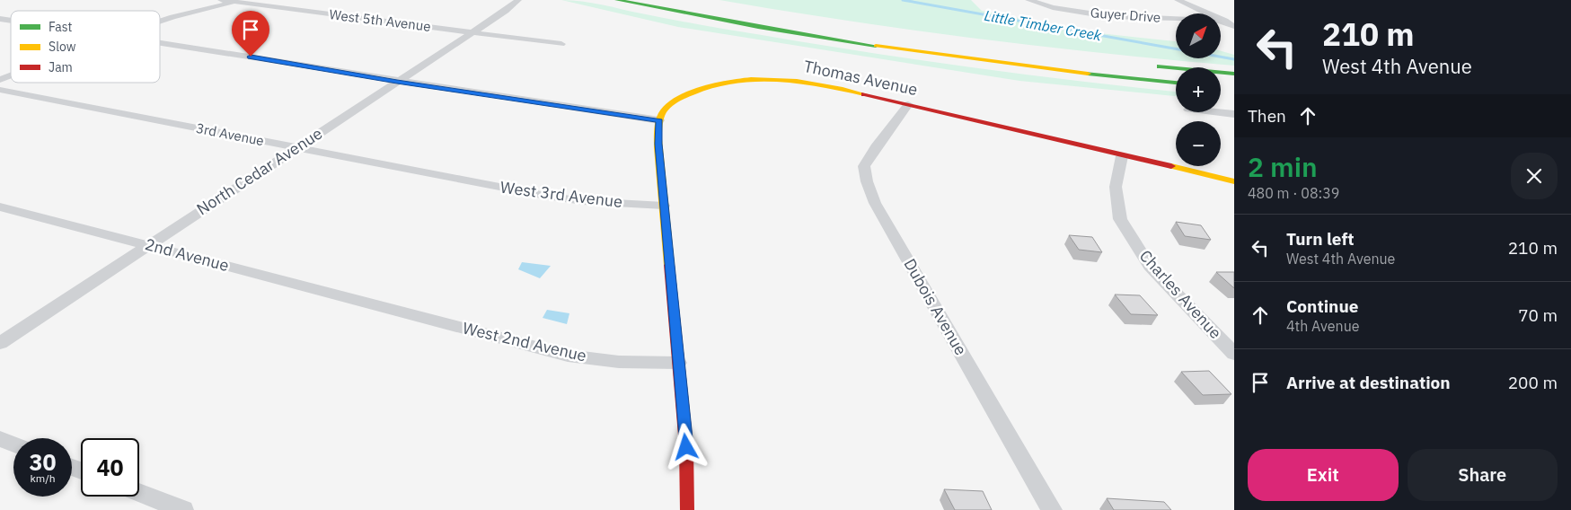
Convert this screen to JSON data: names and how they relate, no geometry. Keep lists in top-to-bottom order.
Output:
{
  "streets": {
    "main road": ["Thomas Avenue"],
    "street": [
      "Guyer Drive",
      "West 5th Avenue",
      "3rd Avenue",
      "North Cedar Avenue",
      "West 3rd Avenue",
      "2nd Avenue",
      "Charles Avenue",
      "Dubois Avenue",
      "West 2nd Avenue"
    ]
  },
  "crossings": [
    ["West 5th Avenue", "North Cedar Avenue"],
    ["Thomas Avenue", "Charles Avenue"],
    ["Thomas Avenue", "Dubois Avenue"],
    ["3rd Avenue", "North Cedar Avenue"],
    ["3rd Avenue", "West 3rd Avenue"],
    ["North Cedar Avenue", "2nd Avenue"],
    ["2nd Avenue", "West 2nd Avenue"]
  ],
  "water": ["Little Timber Creek"],
  "legend": ["Fast", "Slow", "Jam"],
  "north": "top right",
  "page": {
    "turn": ["210 m", "West 4th Avenue"],
    "map_buttons": ["+", "−"],
    "then": "Then",
    "heading": ["2 min", "480 m · 08:39"],
    "list": [
      {
        "name": "Turn left",
        "note": "West 4th Avenue",
        "value": "210 m"
      },
      {
        "name": "Continue",
        "note": "4th Avenue",
        "value": "70 m"
      },
      {
        "name": "Arrive at destination",
        "value": "200 m"
      }
    ],
    "speed": "30 km/h",
    "limit": "40",
    "buttons": ["Exit", "Share"]
  }
}
